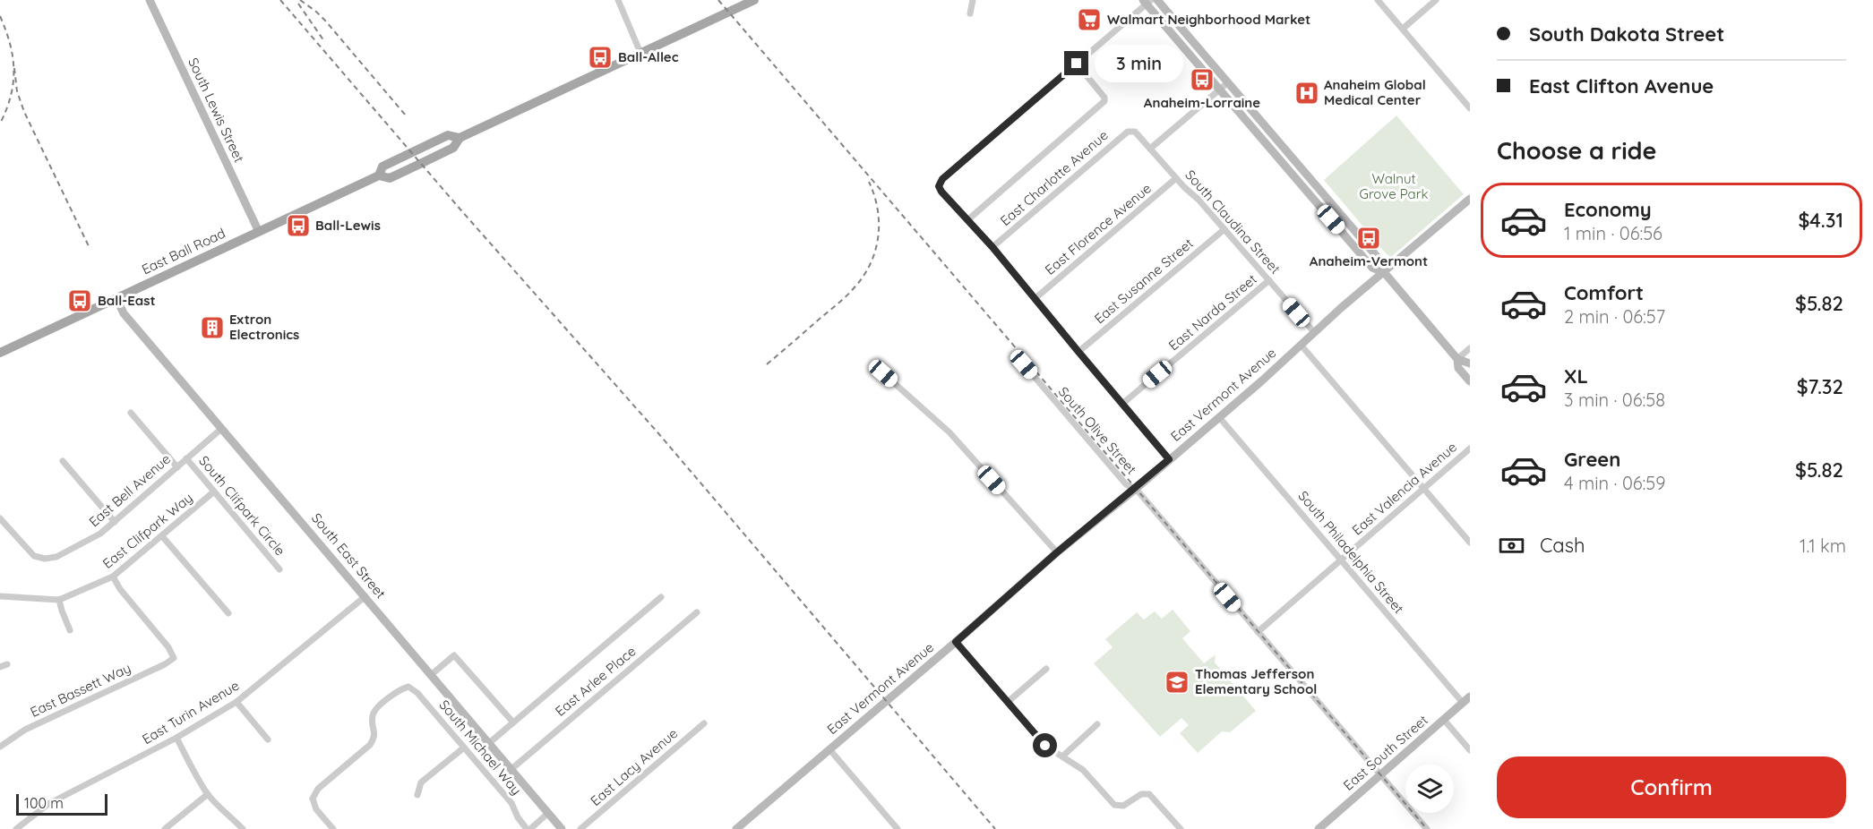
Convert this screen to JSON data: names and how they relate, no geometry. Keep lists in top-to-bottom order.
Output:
{
  "streets": {
    "main road": ["East Ball Road"],
    "street": [
      "South Lewis Street",
      "East Charlotte Avenue",
      "South Claudina Street",
      "East Florence Avenue",
      "East Susanne Street",
      "East Narda Street",
      "East Vermont Avenue",
      "South Olive Street",
      "East Valencia Avenue",
      "East Bell Avenue",
      "South Clifpark Circle",
      "East Clifpark Way",
      "South Philadelphia Street",
      "South East Street",
      "East Arlee Place",
      "East Bassett Way",
      "East Turin Avenue",
      "South Michael Way",
      "East South Street",
      "East Lacy Avenue"
    ]
  },
  "crossings": [
    ["South Lewis Street", "East Ball Road"],
    ["East Charlotte Avenue", "South Claudina Street"],
    ["South Claudina Street", "East Florence Avenue"],
    ["South Claudina Street", "East Susanne Street"],
    ["South Claudina Street", "East Narda Street"],
    ["South Claudina Street", "East Vermont Avenue"],
    ["East Ball Road", "South East Street"],
    ["East Vermont Avenue", "South Olive Street"],
    ["East Vermont Avenue", "South Philadelphia Street"],
    ["South Olive Street", "East Valencia Avenue"],
    ["South Olive Street", "East South Street"],
    ["East Valencia Avenue", "South Philadelphia Street"],
    ["East Bell Avenue", "South Clifpark Circle"],
    ["East Bell Avenue", "South East Street"],
    ["South Clifpark Circle", "East Clifpark Way"],
    ["East Clifpark Way", "East Bassett Way"],
    ["South Philadelphia Street", "East South Street"],
    ["South East Street", "East Arlee Place"],
    ["South East Street", "East Turin Avenue"]
  ],
  "parks": ["Walnut Grove Park"],
  "places": {
    "supermarket": ["Walmart Neighborhood Market"],
    "bus stop": [
      "Ball-Allec",
      "Anaheim-Lorraine",
      "Ball-Lewis",
      "Anaheim-Vermont",
      "Ball-East"
    ],
    "hospital": ["Anaheim Global Medical Center"],
    "building": ["Extron Electronics"],
    "school or university": ["Thomas Jefferson Elementary School"]
  },
  "scale_bar": "100 m",
  "page": {
    "banner": ["South Dakota Street", "East Clifton Avenue"],
    "bubble": "3 min",
    "heading": "Choose a ride",
    "list": [
      {
        "name": "Economy",
        "note": "1 min · 06:56",
        "value": "$4.31"
      },
      {
        "name": "Comfort",
        "note": "2 min · 06:57",
        "value": "$5.82"
      },
      {
        "name": "XL",
        "note": "3 min · 06:58",
        "value": "$7.32"
      },
      {
        "name": "Green",
        "note": "4 min · 06:59",
        "value": "$5.82"
      }
    ],
    "pay": ["Cash", "1.1 km"],
    "buttons": "Confirm",
    "scale": "100 m"
  }
}
